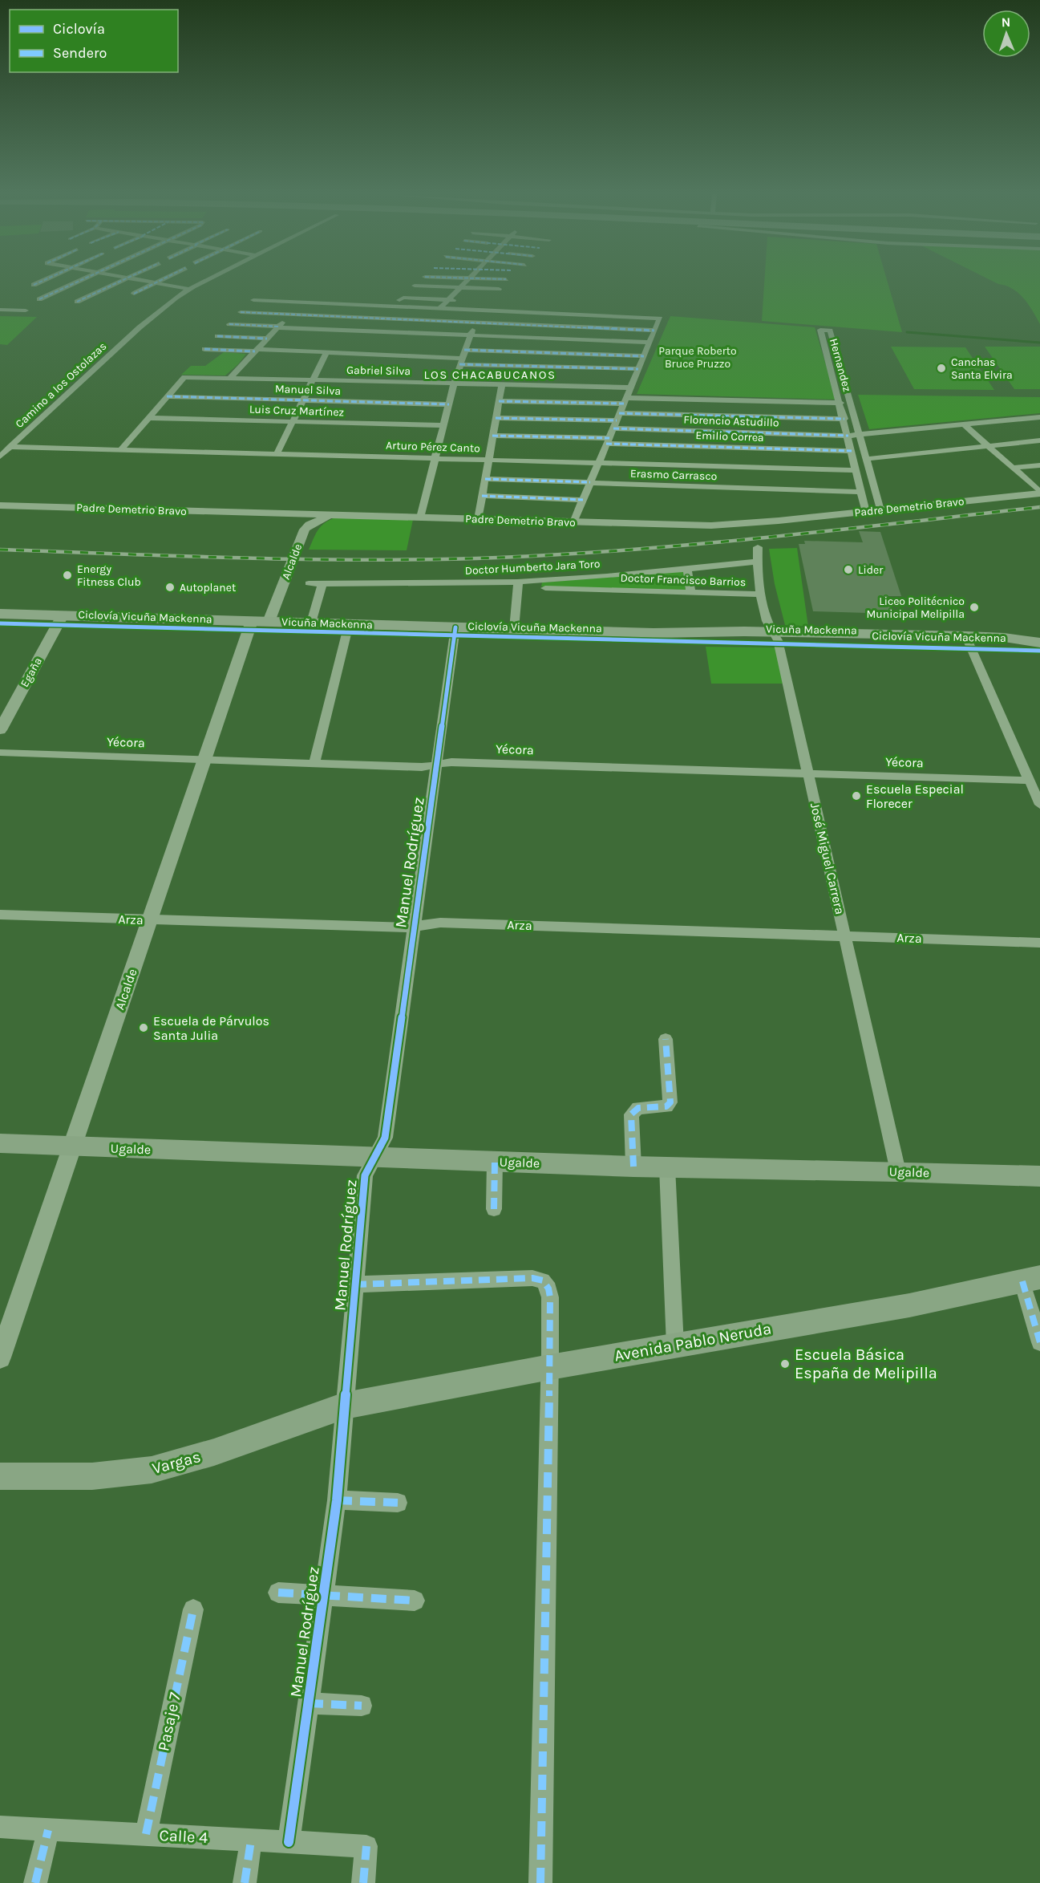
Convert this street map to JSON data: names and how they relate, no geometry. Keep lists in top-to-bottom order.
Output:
{
  "streets": {
    "main road": [
      "Vicuña Mackenna",
      "Ugalde",
      "Avenida Pablo Neruda",
      "Vargas"
    ],
    "street": [
      "Hernandez",
      "Gabriel Silva",
      "Camino a los Ostolazas",
      "Manuel Silva",
      "Luis Cruz Martínez",
      "Florencio Astudillo",
      "Emilio Correa",
      "Arturo Pérez Canto",
      "Erasmo Carrasco",
      "Padre Demetrio Bravo",
      "Alcalde",
      "Doctor Humberto Jara Toro",
      "Doctor Francisco Barrios",
      "Egaña",
      "Yécora",
      "José Miguel Carrera",
      "Manuel Rodríguez",
      "Arza",
      "Pasaje 7",
      "Calle 4"
    ],
    "cycle path": ["Ciclovía Vicuña Mackenna"]
  },
  "crossings": [
    ["Hernandez", "Florencio Astudillo"],
    ["Hernandez", "Emilio Correa"],
    ["Hernandez", "Arturo Pérez Canto"],
    ["Hernandez", "Erasmo Carrasco"],
    ["Hernandez", "Padre Demetrio Bravo"],
    ["Gabriel Silva", "Manuel Silva"],
    ["Camino a los Ostolazas", "Arturo Pérez Canto"],
    ["Padre Demetrio Bravo", "Alcalde"],
    ["Alcalde", "Vicuña Mackenna"],
    ["Alcalde", "Yécora"],
    ["Alcalde", "Arza"],
    ["Alcalde", "Ugalde"],
    ["Doctor Humberto Jara Toro", "Doctor Francisco Barrios"],
    ["Doctor Humberto Jara Toro", "José Miguel Carrera"],
    ["Doctor Francisco Barrios", "José Miguel Carrera"],
    ["Vicuña Mackenna", "Egaña"],
    ["Vicuña Mackenna", "José Miguel Carrera"],
    ["Vicuña Mackenna", "Manuel Rodríguez"],
    ["Yécora", "José Miguel Carrera"],
    ["Yécora", "Manuel Rodríguez"],
    ["José Miguel Carrera", "Arza"],
    ["José Miguel Carrera", "Ugalde"],
    ["Manuel Rodríguez", "Arza"],
    ["Manuel Rodríguez", "Ugalde"],
    ["Manuel Rodríguez", "Avenida Pablo Neruda"],
    ["Manuel Rodríguez", "Vargas"],
    ["Manuel Rodríguez", "Calle 4"],
    ["Avenida Pablo Neruda", "Vargas"],
    ["Pasaje 7", "Calle 4"]
  ],
  "districts": ["LOS CHACABUCANOS"],
  "parks": ["Parque Roberto Bruce Pruzzo"],
  "places": [
    "Canchas Santa Elvira",
    "Lider",
    "Energy Fitness Club",
    "Autoplanet",
    "Liceo Politécnico Municipal Melipilla",
    "Escuela Especial Florecer",
    "Escuela de Párvulos Santa Julia",
    "Escuela Básica España de Melipilla"
  ],
  "legend": ["Ciclovía", "Sendero"],
  "north": "top"
}
